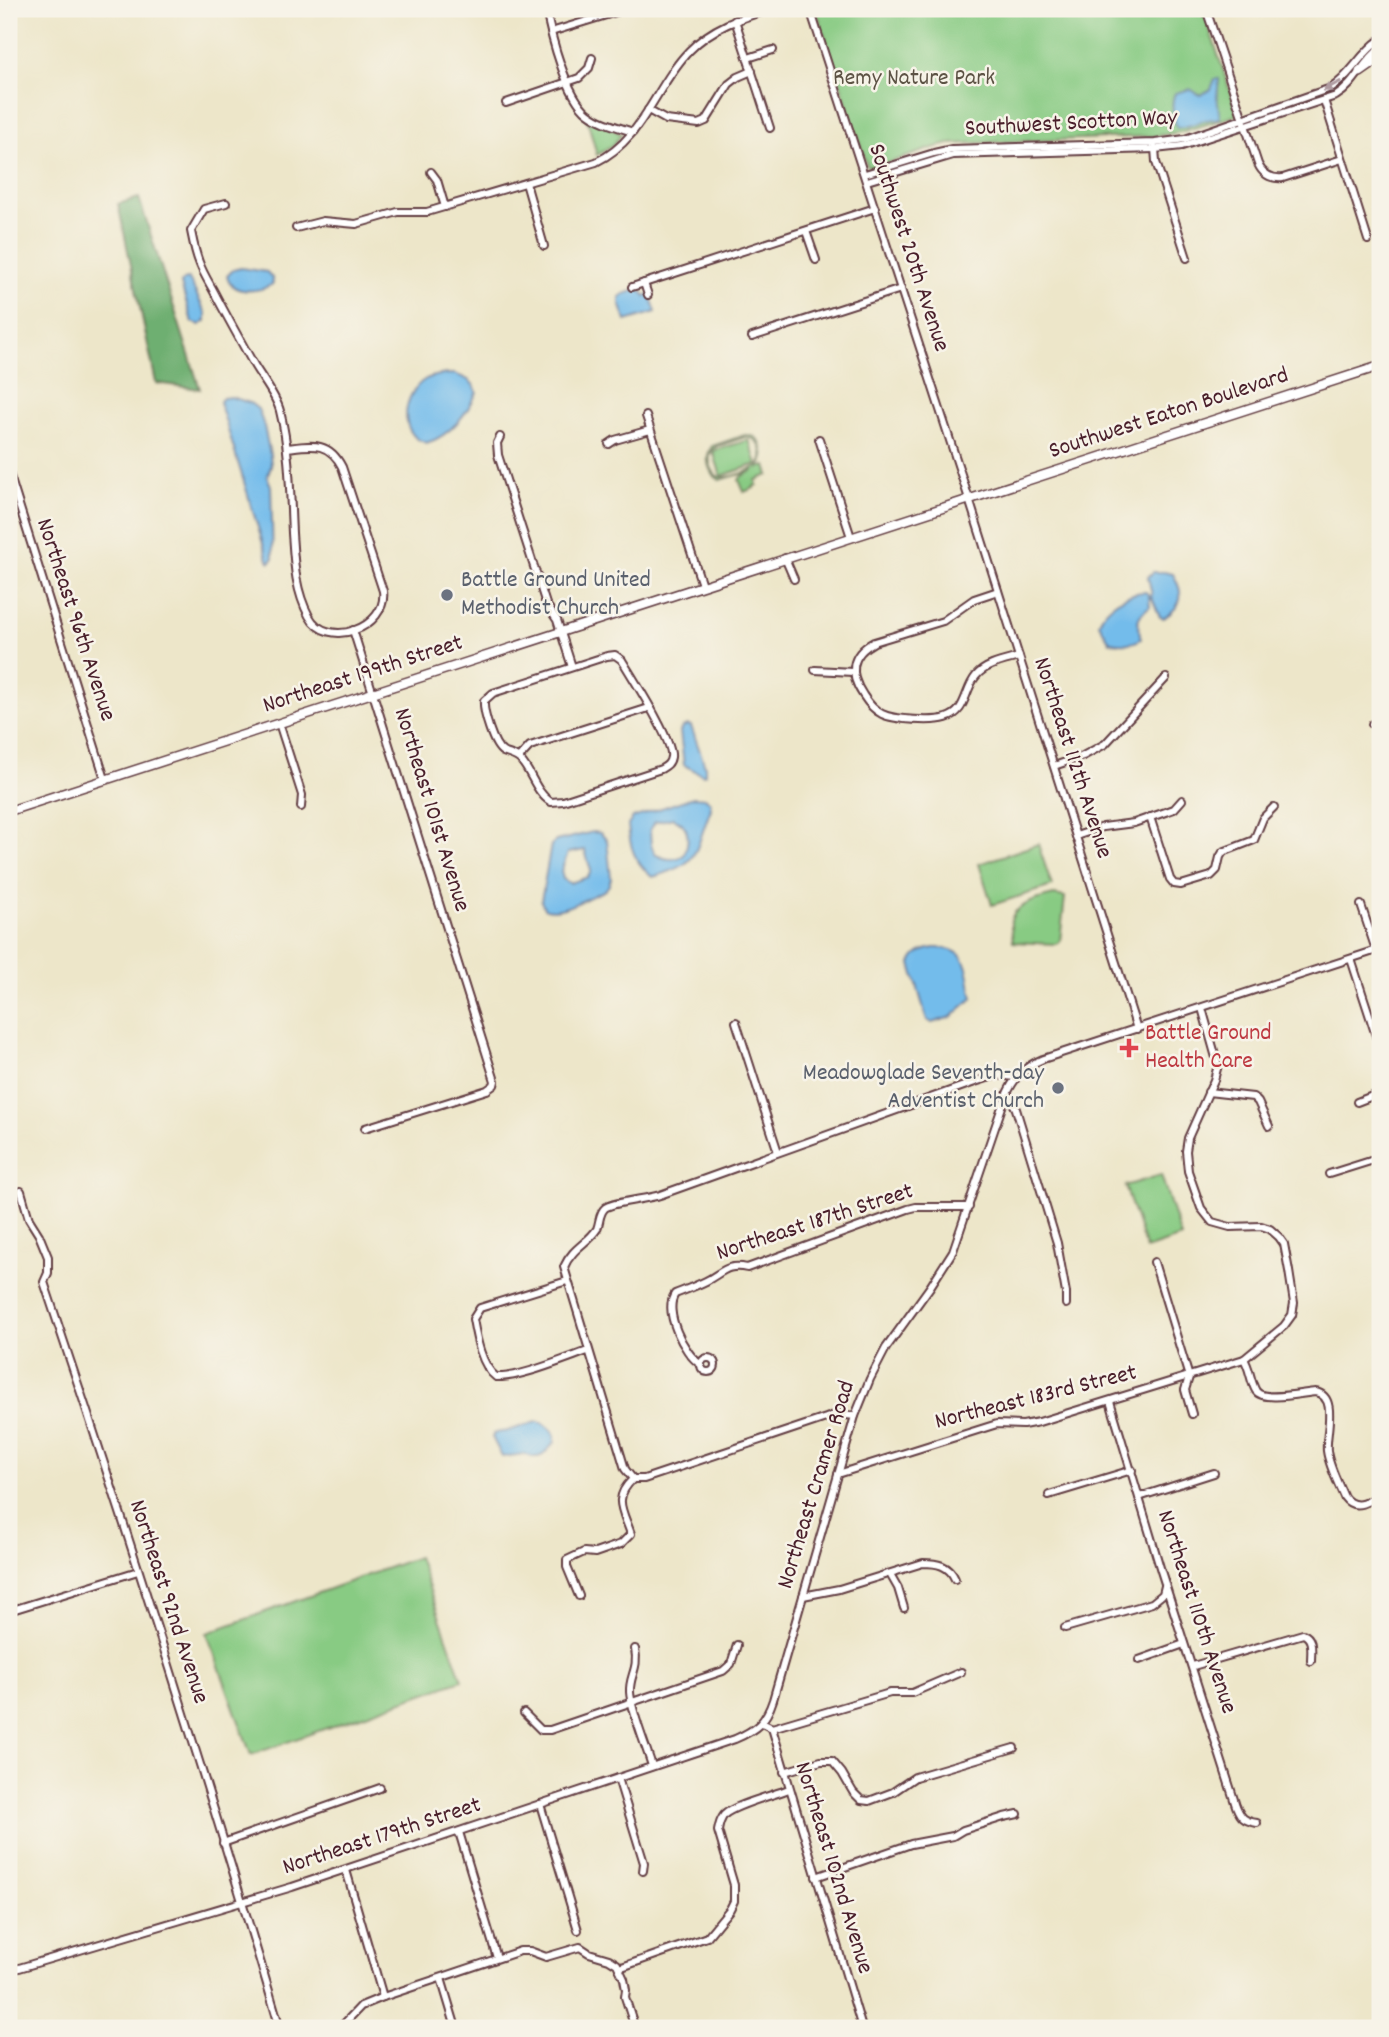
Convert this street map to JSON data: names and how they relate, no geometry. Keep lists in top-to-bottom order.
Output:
{
  "streets": {
    "main road": ["Southwest Eaton Boulevard", "Northeast 199th Street"],
    "street": [
      "Southwest Scotton Way",
      "Southwest 20th Avenue",
      "Northeast 96th Avenue",
      "Northeast 112th Avenue",
      "Northeast 101st Avenue",
      "Northeast 187th Street",
      "Northeast 183rd Street",
      "Northeast Cramer Road",
      "Northeast 92nd Avenue",
      "Northeast 110th Avenue",
      "Northeast 179th Street",
      "Northeast 102nd Avenue"
    ]
  },
  "crossings": [
    ["Southwest Scotton Way", "Southwest 20th Avenue"],
    ["Southwest 20th Avenue", "Southwest Eaton Boulevard"],
    ["Southwest 20th Avenue", "Northeast 199th Street"],
    ["Southwest 20th Avenue", "Northeast 112th Avenue"],
    ["Southwest Eaton Boulevard", "Northeast 199th Street"],
    ["Southwest Eaton Boulevard", "Northeast 112th Avenue"],
    ["Northeast 96th Avenue", "Northeast 199th Street"],
    ["Northeast 199th Street", "Northeast 112th Avenue"],
    ["Northeast 199th Street", "Northeast 101st Avenue"],
    ["Northeast 187th Street", "Northeast Cramer Road"],
    ["Northeast 183rd Street", "Northeast Cramer Road"],
    ["Northeast 183rd Street", "Northeast 110th Avenue"],
    ["Northeast Cramer Road", "Northeast 179th Street"],
    ["Northeast 92nd Avenue", "Northeast 179th Street"]
  ],
  "parks": ["Remy Nature Park"],
  "places": {
    "other": ["Battle Ground United Methodist Church", "Meadowglade Seventh-day Adventist Church"],
    "health": ["Battle Ground Health Care"]
  }
}
